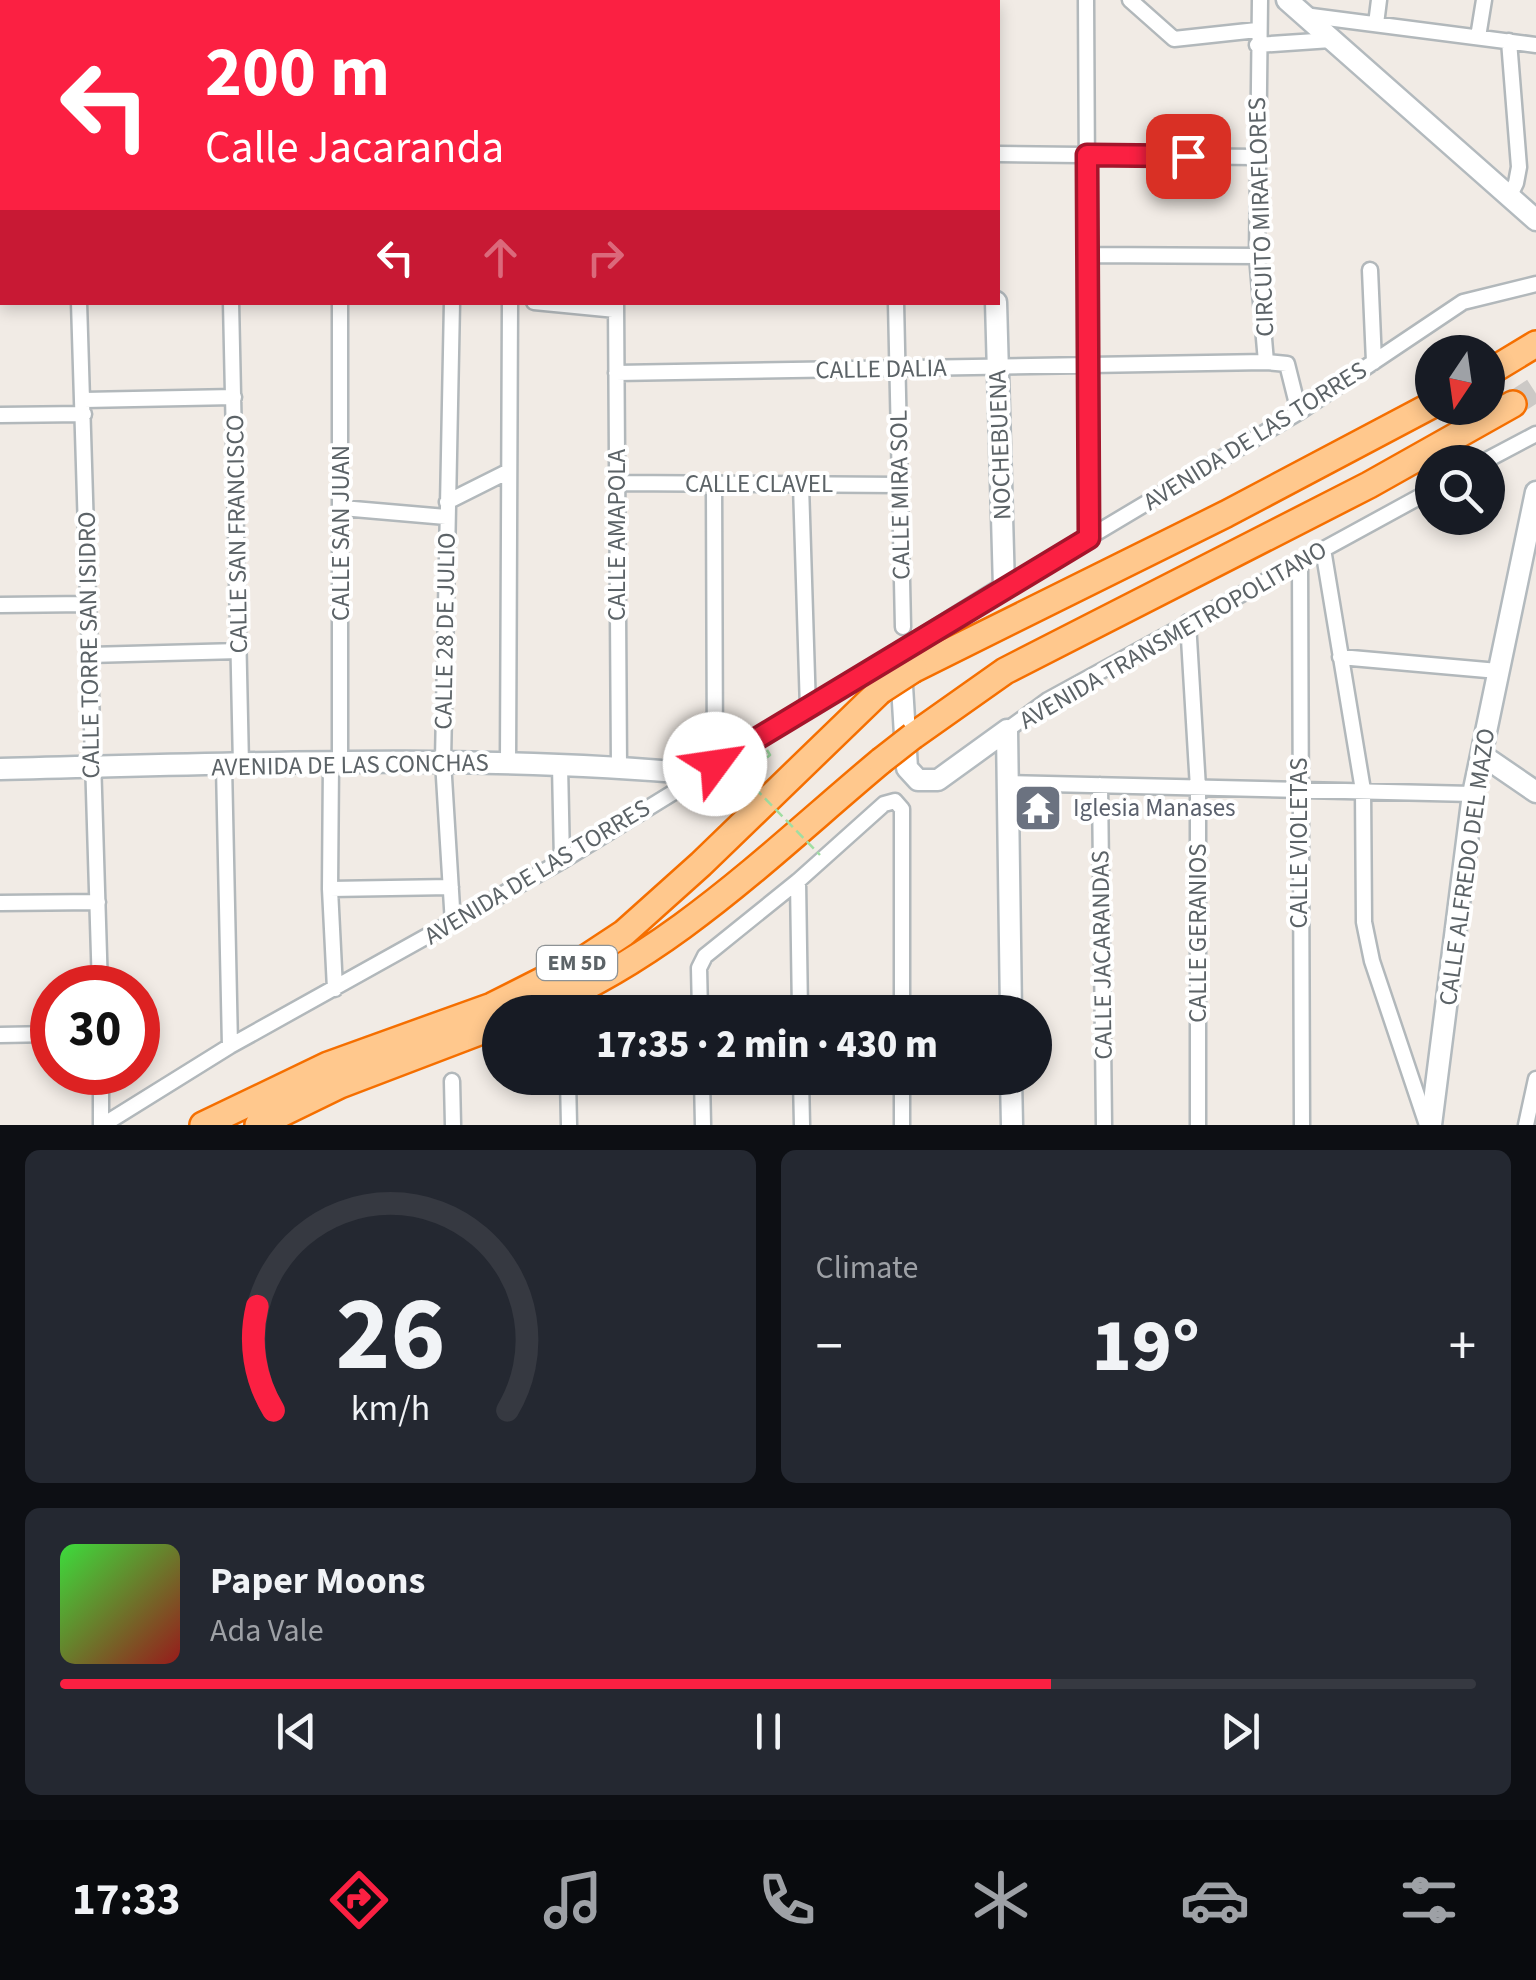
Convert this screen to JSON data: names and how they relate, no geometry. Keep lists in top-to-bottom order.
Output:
{
  "streets": {
    "highway": ["EM 5D"],
    "street": [
      "CIRCUITO MIRAFLORES",
      "CALLE DALIA",
      "AVENIDA DE LAS TORRES",
      "NOCHEBUENA",
      "CALLE CLAVEL",
      "CALLE MIRA SOL",
      "CALLE SAN JUAN",
      "CALLE SAN FRANCISCO",
      "CALLE AMAPOLA",
      "CALLE 28 DE JULIO",
      "AVENIDA TRANSMETROPOLITANO",
      "CALLE TORRE SAN ISIDRO",
      "AVENIDA DE LAS CONCHAS",
      "CALLE VIOLETAS",
      "CALLE ALFREDO DEL MAZO",
      "CALLE GERANIOS",
      "CALLE JACARANDAS"
    ]
  },
  "crossings": [
    ["CIRCUITO MIRAFLORES", "CALLE DALIA"],
    ["CIRCUITO MIRAFLORES", "AVENIDA DE LAS TORRES"],
    ["CALLE DALIA", "NOCHEBUENA"],
    ["CALLE DALIA", "CALLE MIRA SOL"],
    ["CALLE DALIA", "CALLE AMAPOLA"],
    ["AVENIDA DE LAS TORRES", "NOCHEBUENA"],
    ["AVENIDA DE LAS TORRES", "CALLE SAN JUAN"],
    ["AVENIDA DE LAS TORRES", "CALLE SAN FRANCISCO"],
    ["AVENIDA DE LAS TORRES", "CALLE 28 DE JULIO"],
    ["AVENIDA DE LAS TORRES", "AVENIDA TRANSMETROPOLITANO"],
    ["AVENIDA DE LAS TORRES", "AVENIDA DE LAS CONCHAS"],
    ["AVENIDA DE LAS TORRES", "EM 5D"],
    ["CALLE CLAVEL", "CALLE MIRA SOL"],
    ["CALLE CLAVEL", "CALLE AMAPOLA"],
    ["CALLE SAN JUAN", "CALLE 28 DE JULIO"],
    ["CALLE SAN JUAN", "AVENIDA DE LAS CONCHAS"],
    ["CALLE SAN FRANCISCO", "AVENIDA DE LAS CONCHAS"],
    ["CALLE AMAPOLA", "AVENIDA DE LAS CONCHAS"],
    ["CALLE 28 DE JULIO", "AVENIDA DE LAS CONCHAS"],
    ["AVENIDA TRANSMETROPOLITANO", "CALLE VIOLETAS"],
    ["AVENIDA TRANSMETROPOLITANO", "CALLE GERANIOS"],
    ["AVENIDA TRANSMETROPOLITANO", "EM 5D"],
    ["CALLE TORRE SAN ISIDRO", "AVENIDA DE LAS CONCHAS"]
  ],
  "places": {
    "temple": ["Iglesia Manases"]
  },
  "north": "bottom",
  "page": {
    "turn": ["200 m", "Calle Jacaranda"],
    "limit": "30",
    "trip": "17:35 · 2 min · 430 m",
    "tile": "Climate",
    "heat": ["−", "19°", "+"],
    "song": ["Paper Moons", "Ada Vale"],
    "tabs": "17:33",
    "gauge": ["26", "km/h"]
  }
}
